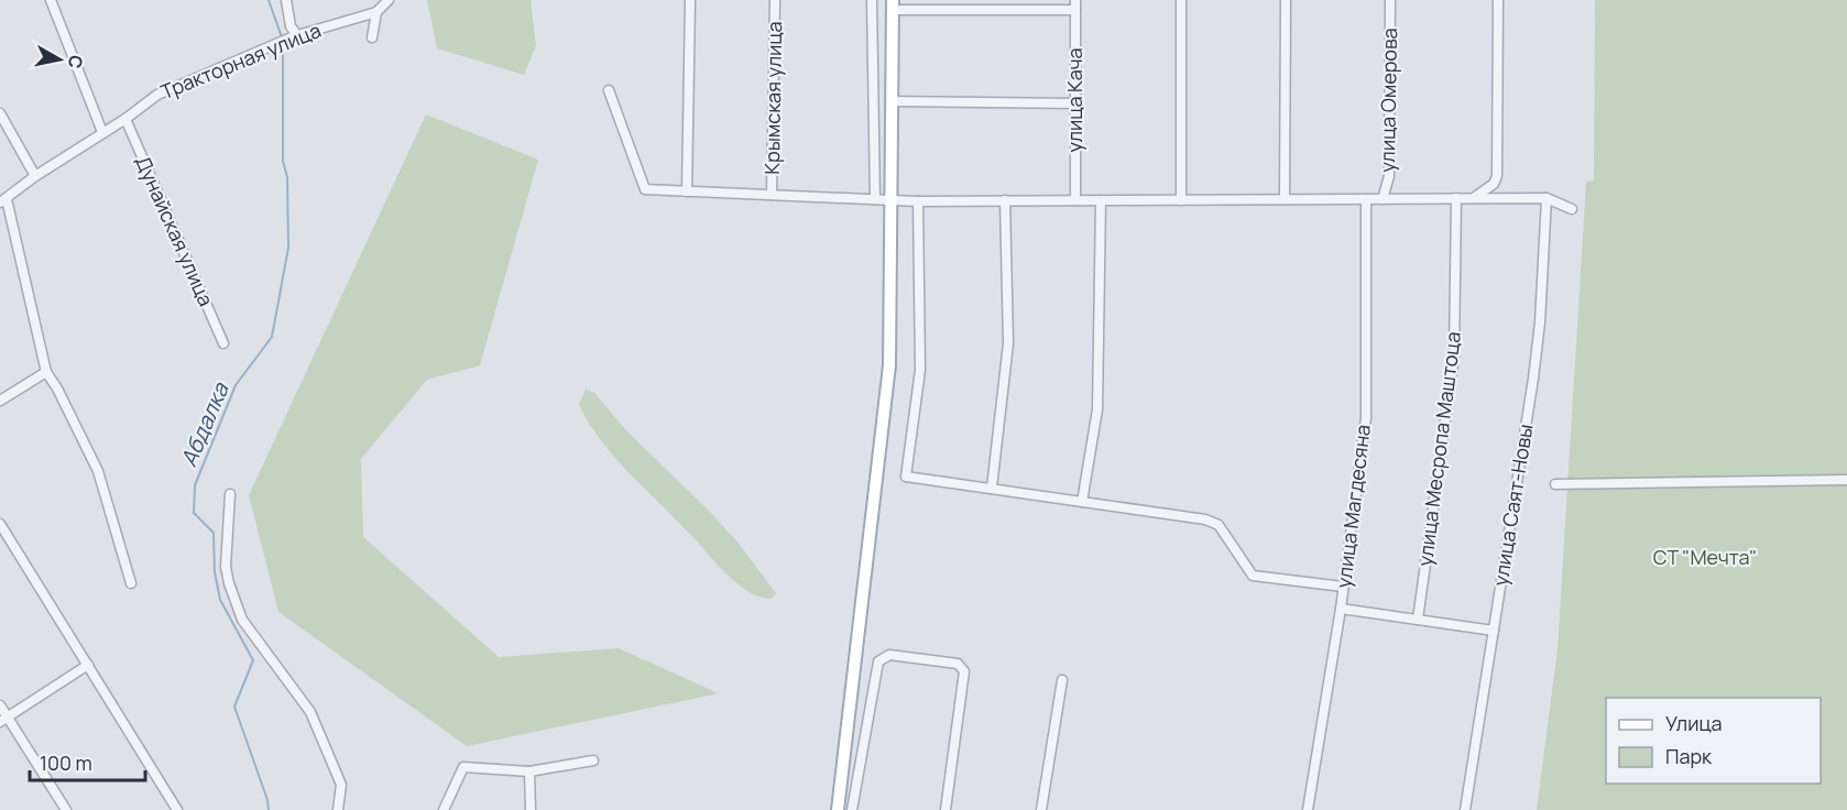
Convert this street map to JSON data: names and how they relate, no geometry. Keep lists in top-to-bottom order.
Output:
{
  "streets": {
    "street": [
      "Тракторная улица",
      "Крымская улица",
      "улица Кача",
      "улица Омерова",
      "Дунайская улица",
      "улица Месропа Маштоца",
      "улица Саят-Новы",
      "улица Магдесяна"
    ]
  },
  "crossings": [
    ["Тракторная улица", "Дунайская улица"]
  ],
  "water": ["Абдалка"],
  "parks": ["СТ \"Мечта\""],
  "legend": ["Улица", "Парк"],
  "scale_bar": "100 m",
  "north": "right"
}
